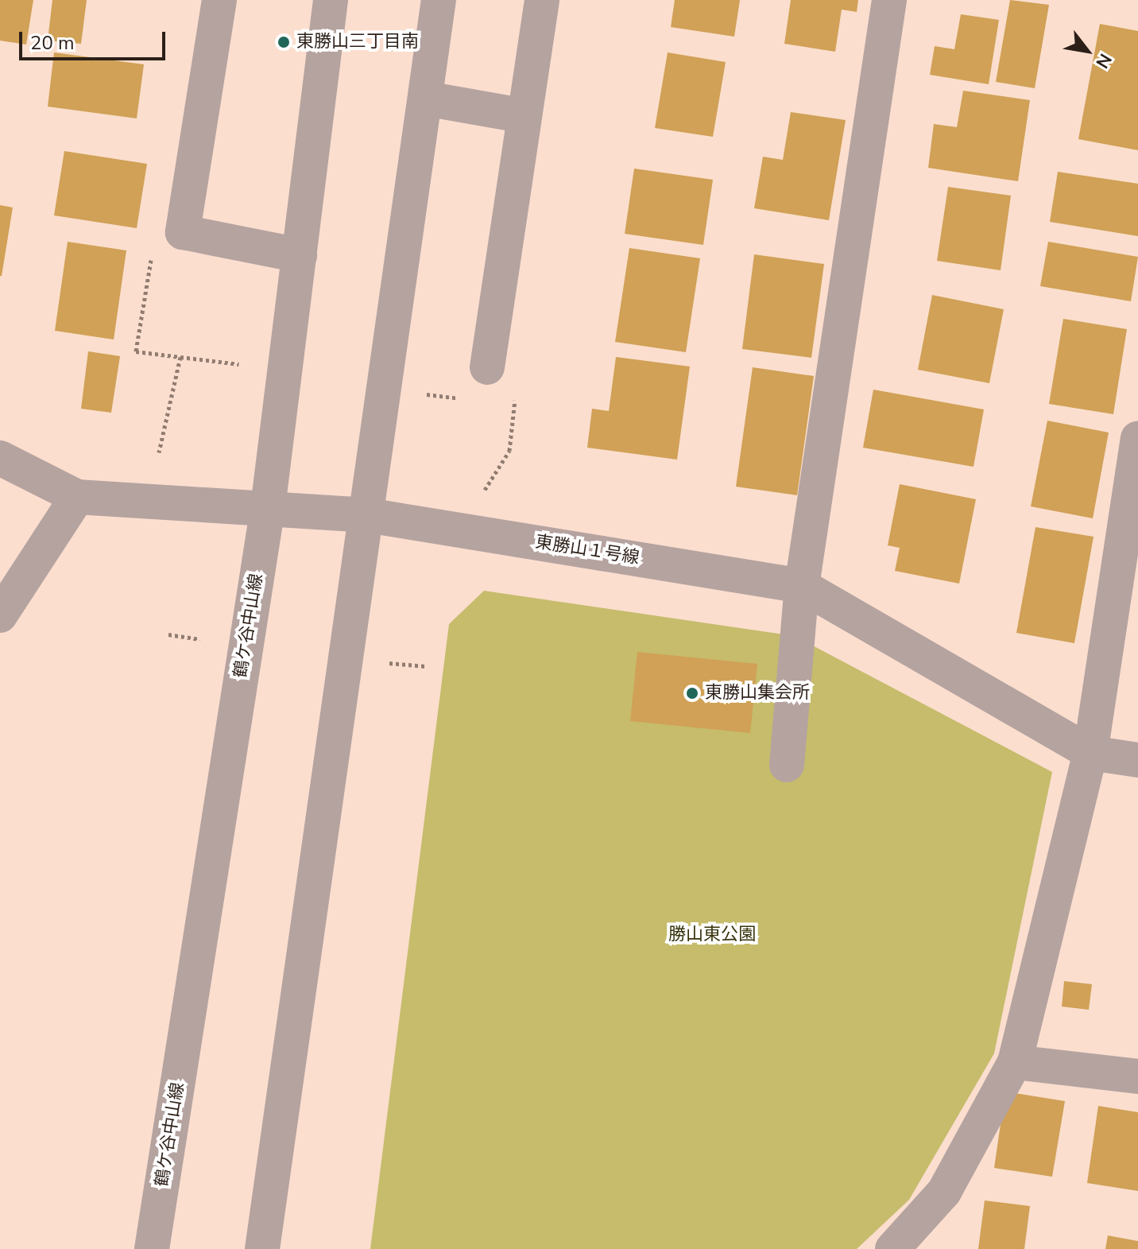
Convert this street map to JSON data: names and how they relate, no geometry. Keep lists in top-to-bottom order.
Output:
{
  "streets": {
    "street": ["東勝山１号線", "鶴ケ谷中山線"]
  },
  "crossings": [
    ["東勝山１号線", "鶴ケ谷中山線"]
  ],
  "parks": ["勝山東公園"],
  "places": ["東勝山三丁目南", "東勝山集会所"],
  "scale_bar": "20 m",
  "north": "bottom right"
}
